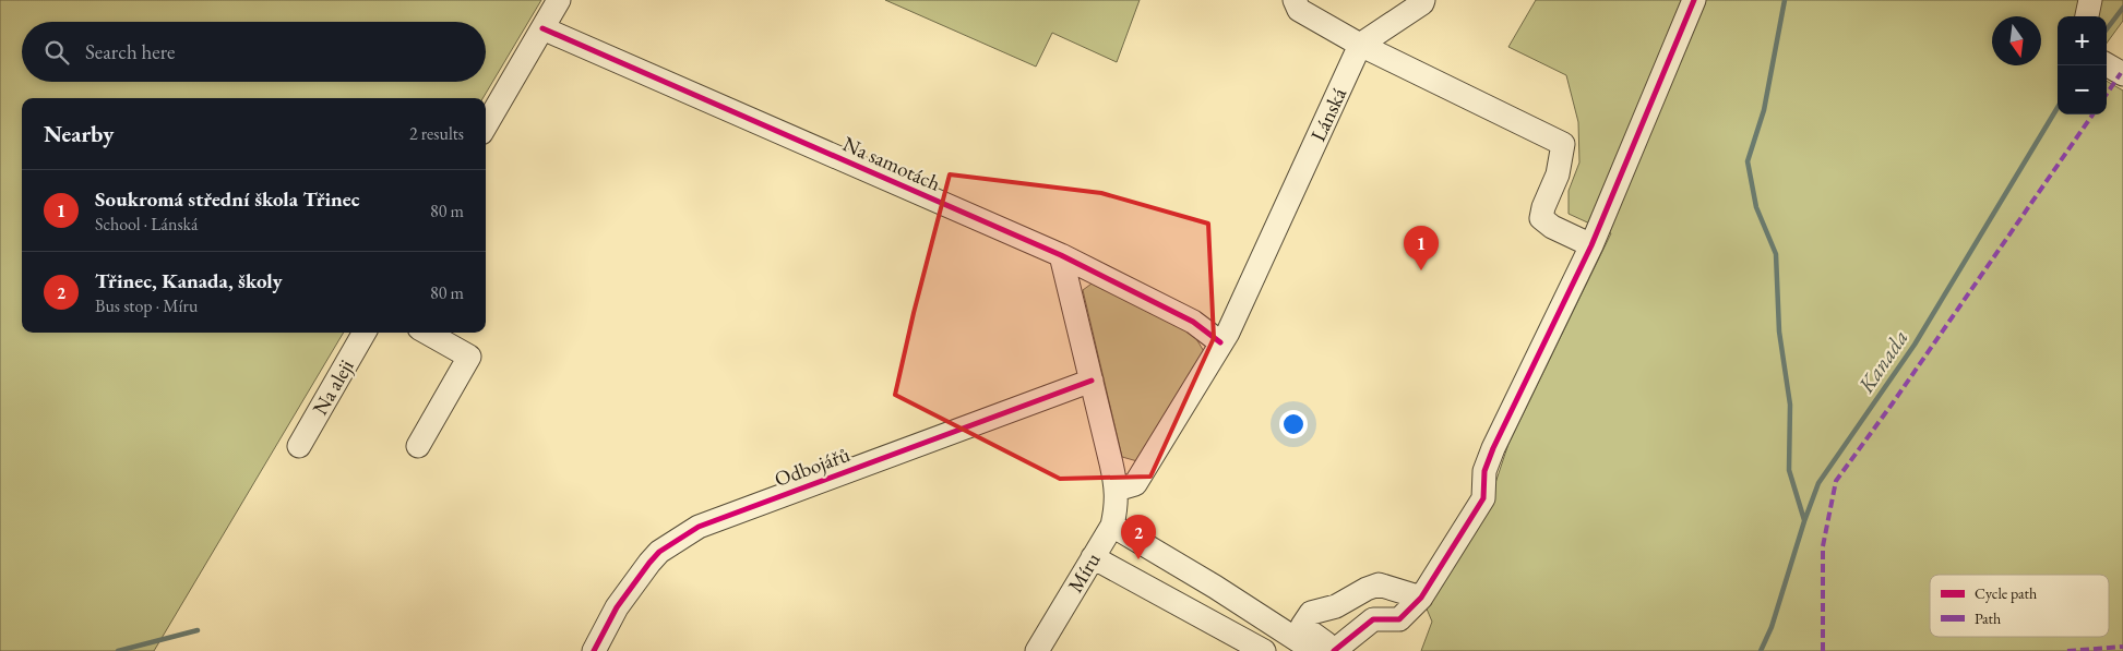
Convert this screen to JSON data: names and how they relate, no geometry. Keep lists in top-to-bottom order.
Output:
{
  "streets": {
    "street": [
      "Lánská",
      "Na samotách",
      "Na aleji",
      "Odbojářů",
      "Míru"
    ]
  },
  "crossings": [
    ["Lánská", "Na samotách"],
    ["Lánská", "Míru"]
  ],
  "water": ["Kanada"],
  "legend": ["Cycle path", "Path"],
  "north": "bottom",
  "page": {
    "map_buttons": ["+", "−"],
    "search": "Search here",
    "heading": ["Nearby", "2 results"],
    "list": [
      {
        "mark": "1",
        "name": "Soukromá střední škola Třinec",
        "note": "School · Lánská",
        "value": "80 m"
      },
      {
        "mark": "2",
        "name": "Třinec, Kanada, školy",
        "note": "Bus stop · Míru",
        "value": "80 m"
      }
    ],
    "pins": ["1", "2"]
  }
}
